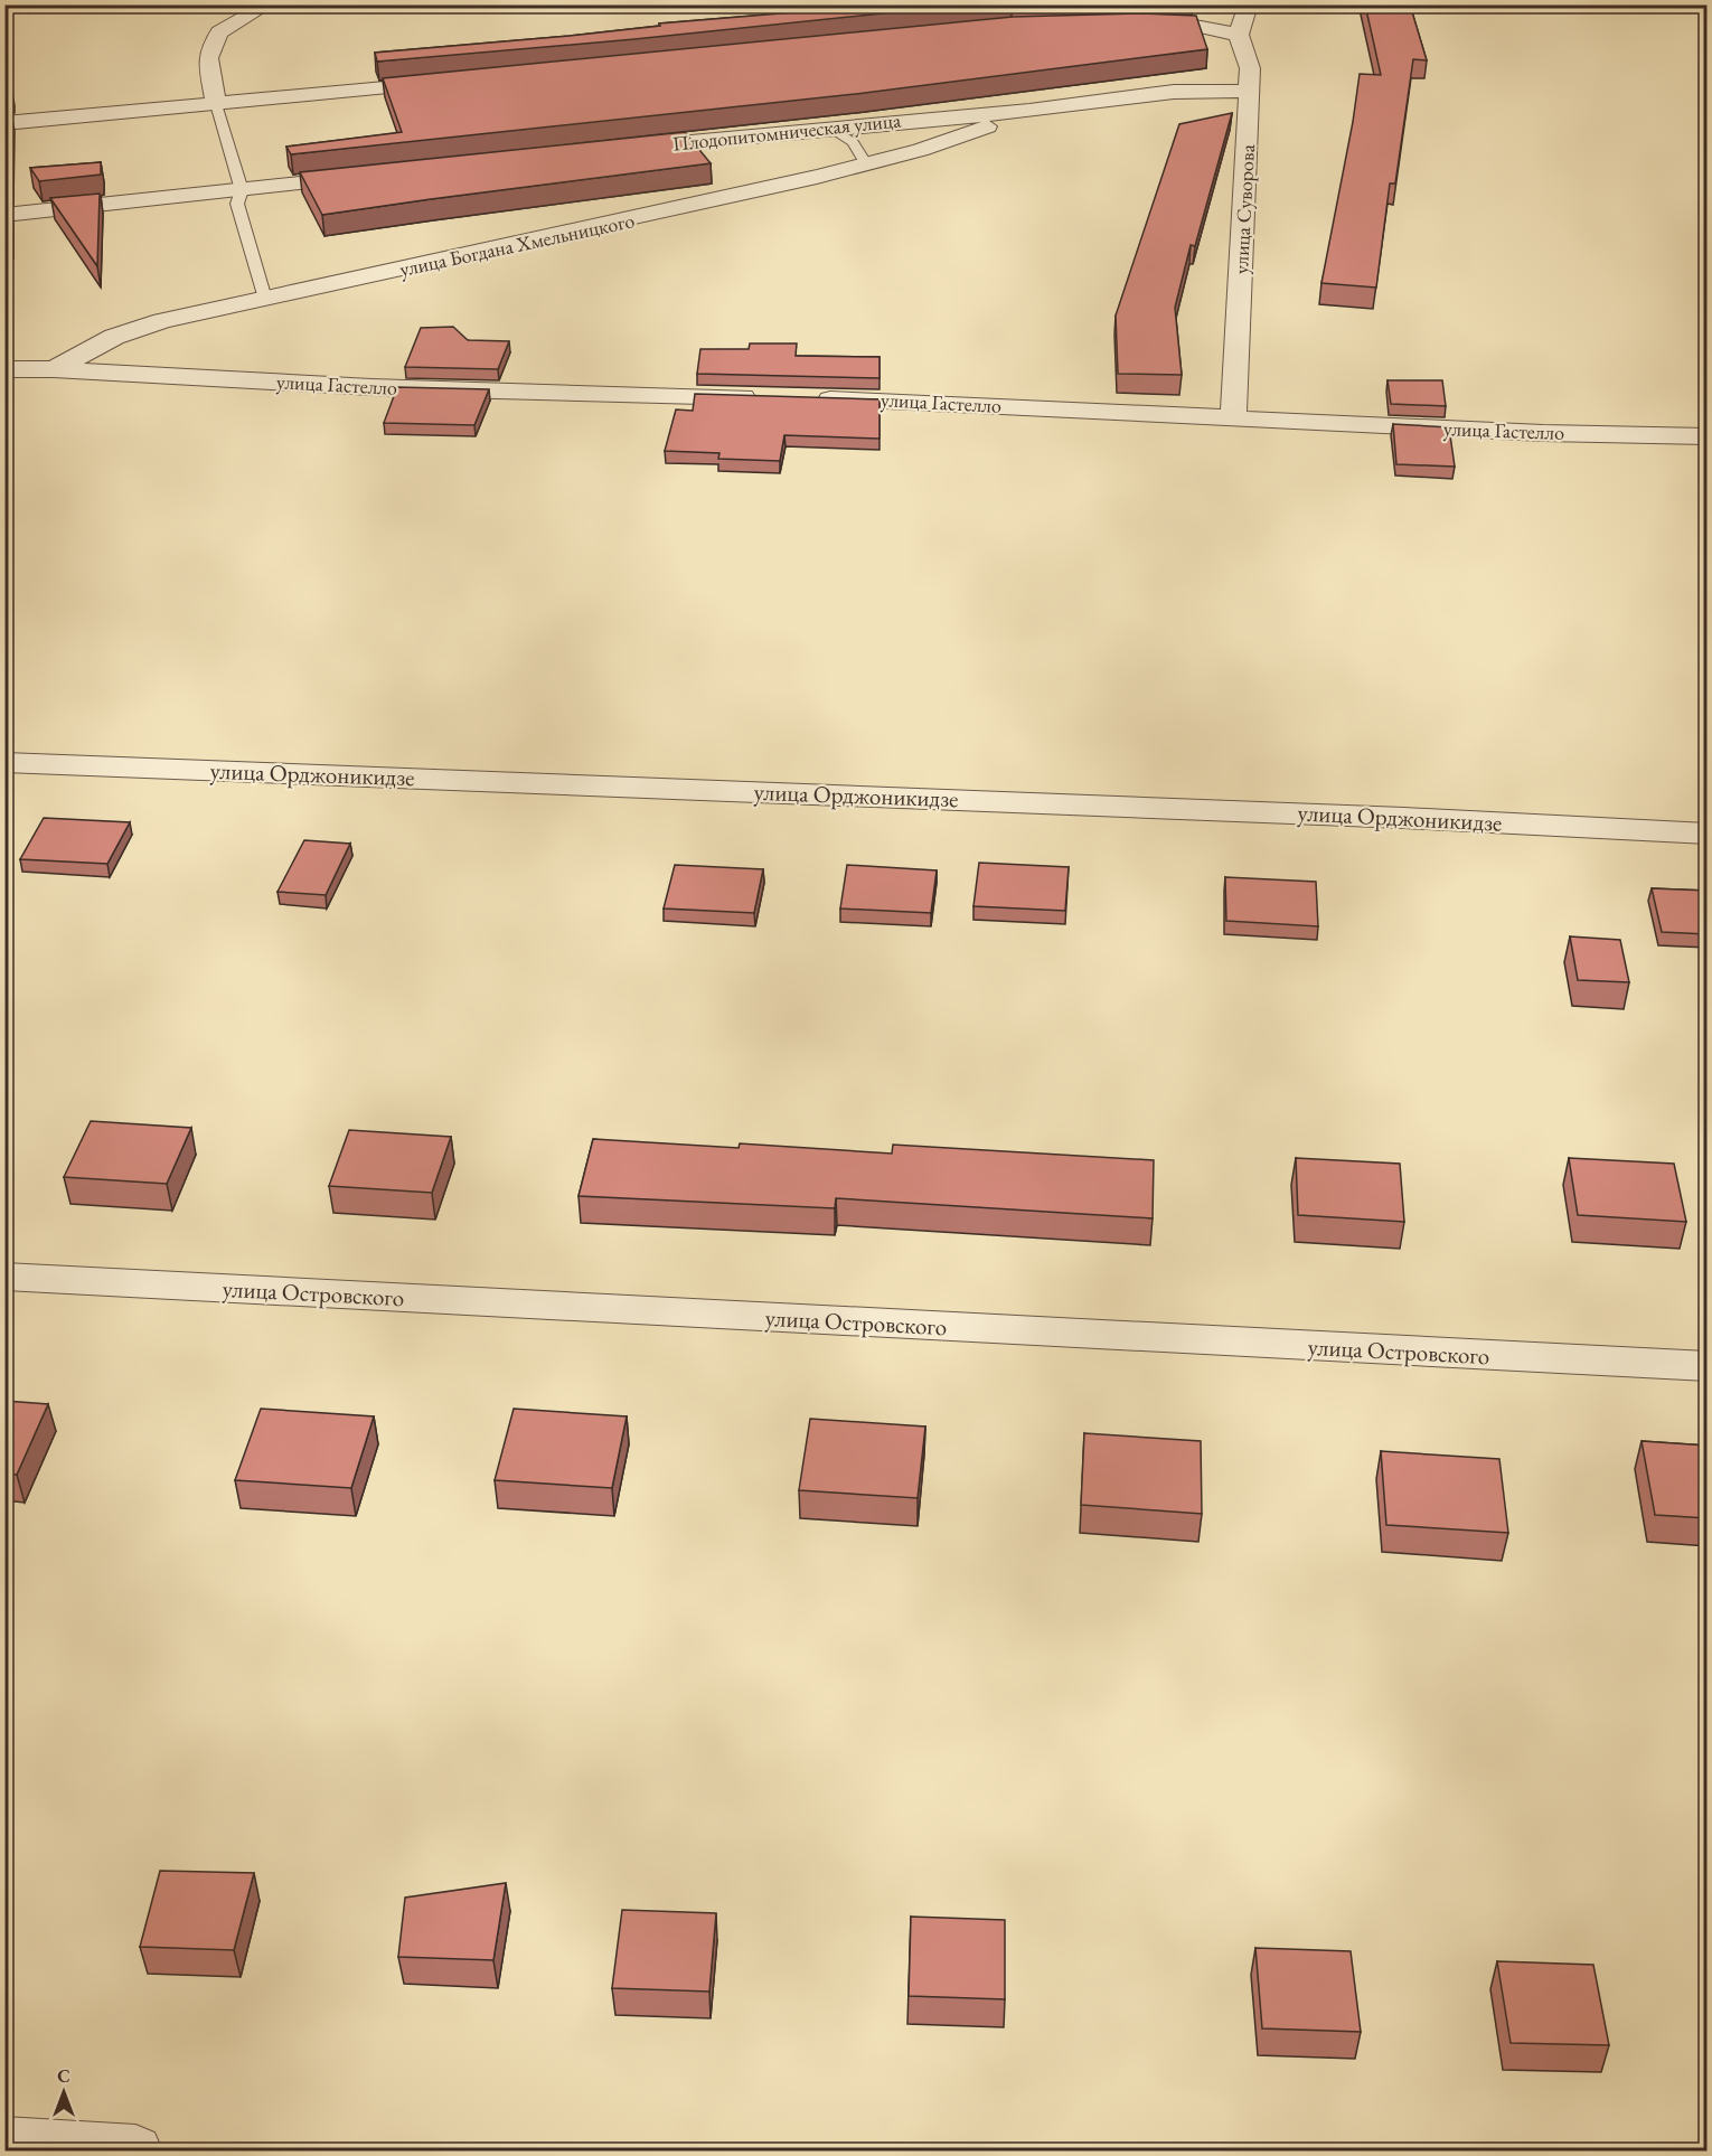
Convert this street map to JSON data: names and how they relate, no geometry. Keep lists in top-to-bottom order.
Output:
{
  "streets": {
    "street": [
      "Плодопитомническая улица",
      "улица Суворова",
      "улица Богдана Хмельницкого",
      "улица Гастелло",
      "улица Орджоникидзе",
      "улица Островского"
    ]
  },
  "crossings": [
    ["Плодопитомническая улица", "улица Суворова"],
    ["Плодопитомническая улица", "улица Богдана Хмельницкого"],
    ["улица Суворова", "улица Гастелло"],
    ["улица Богдана Хмельницкого", "улица Гастелло"]
  ],
  "north": "top"
}
